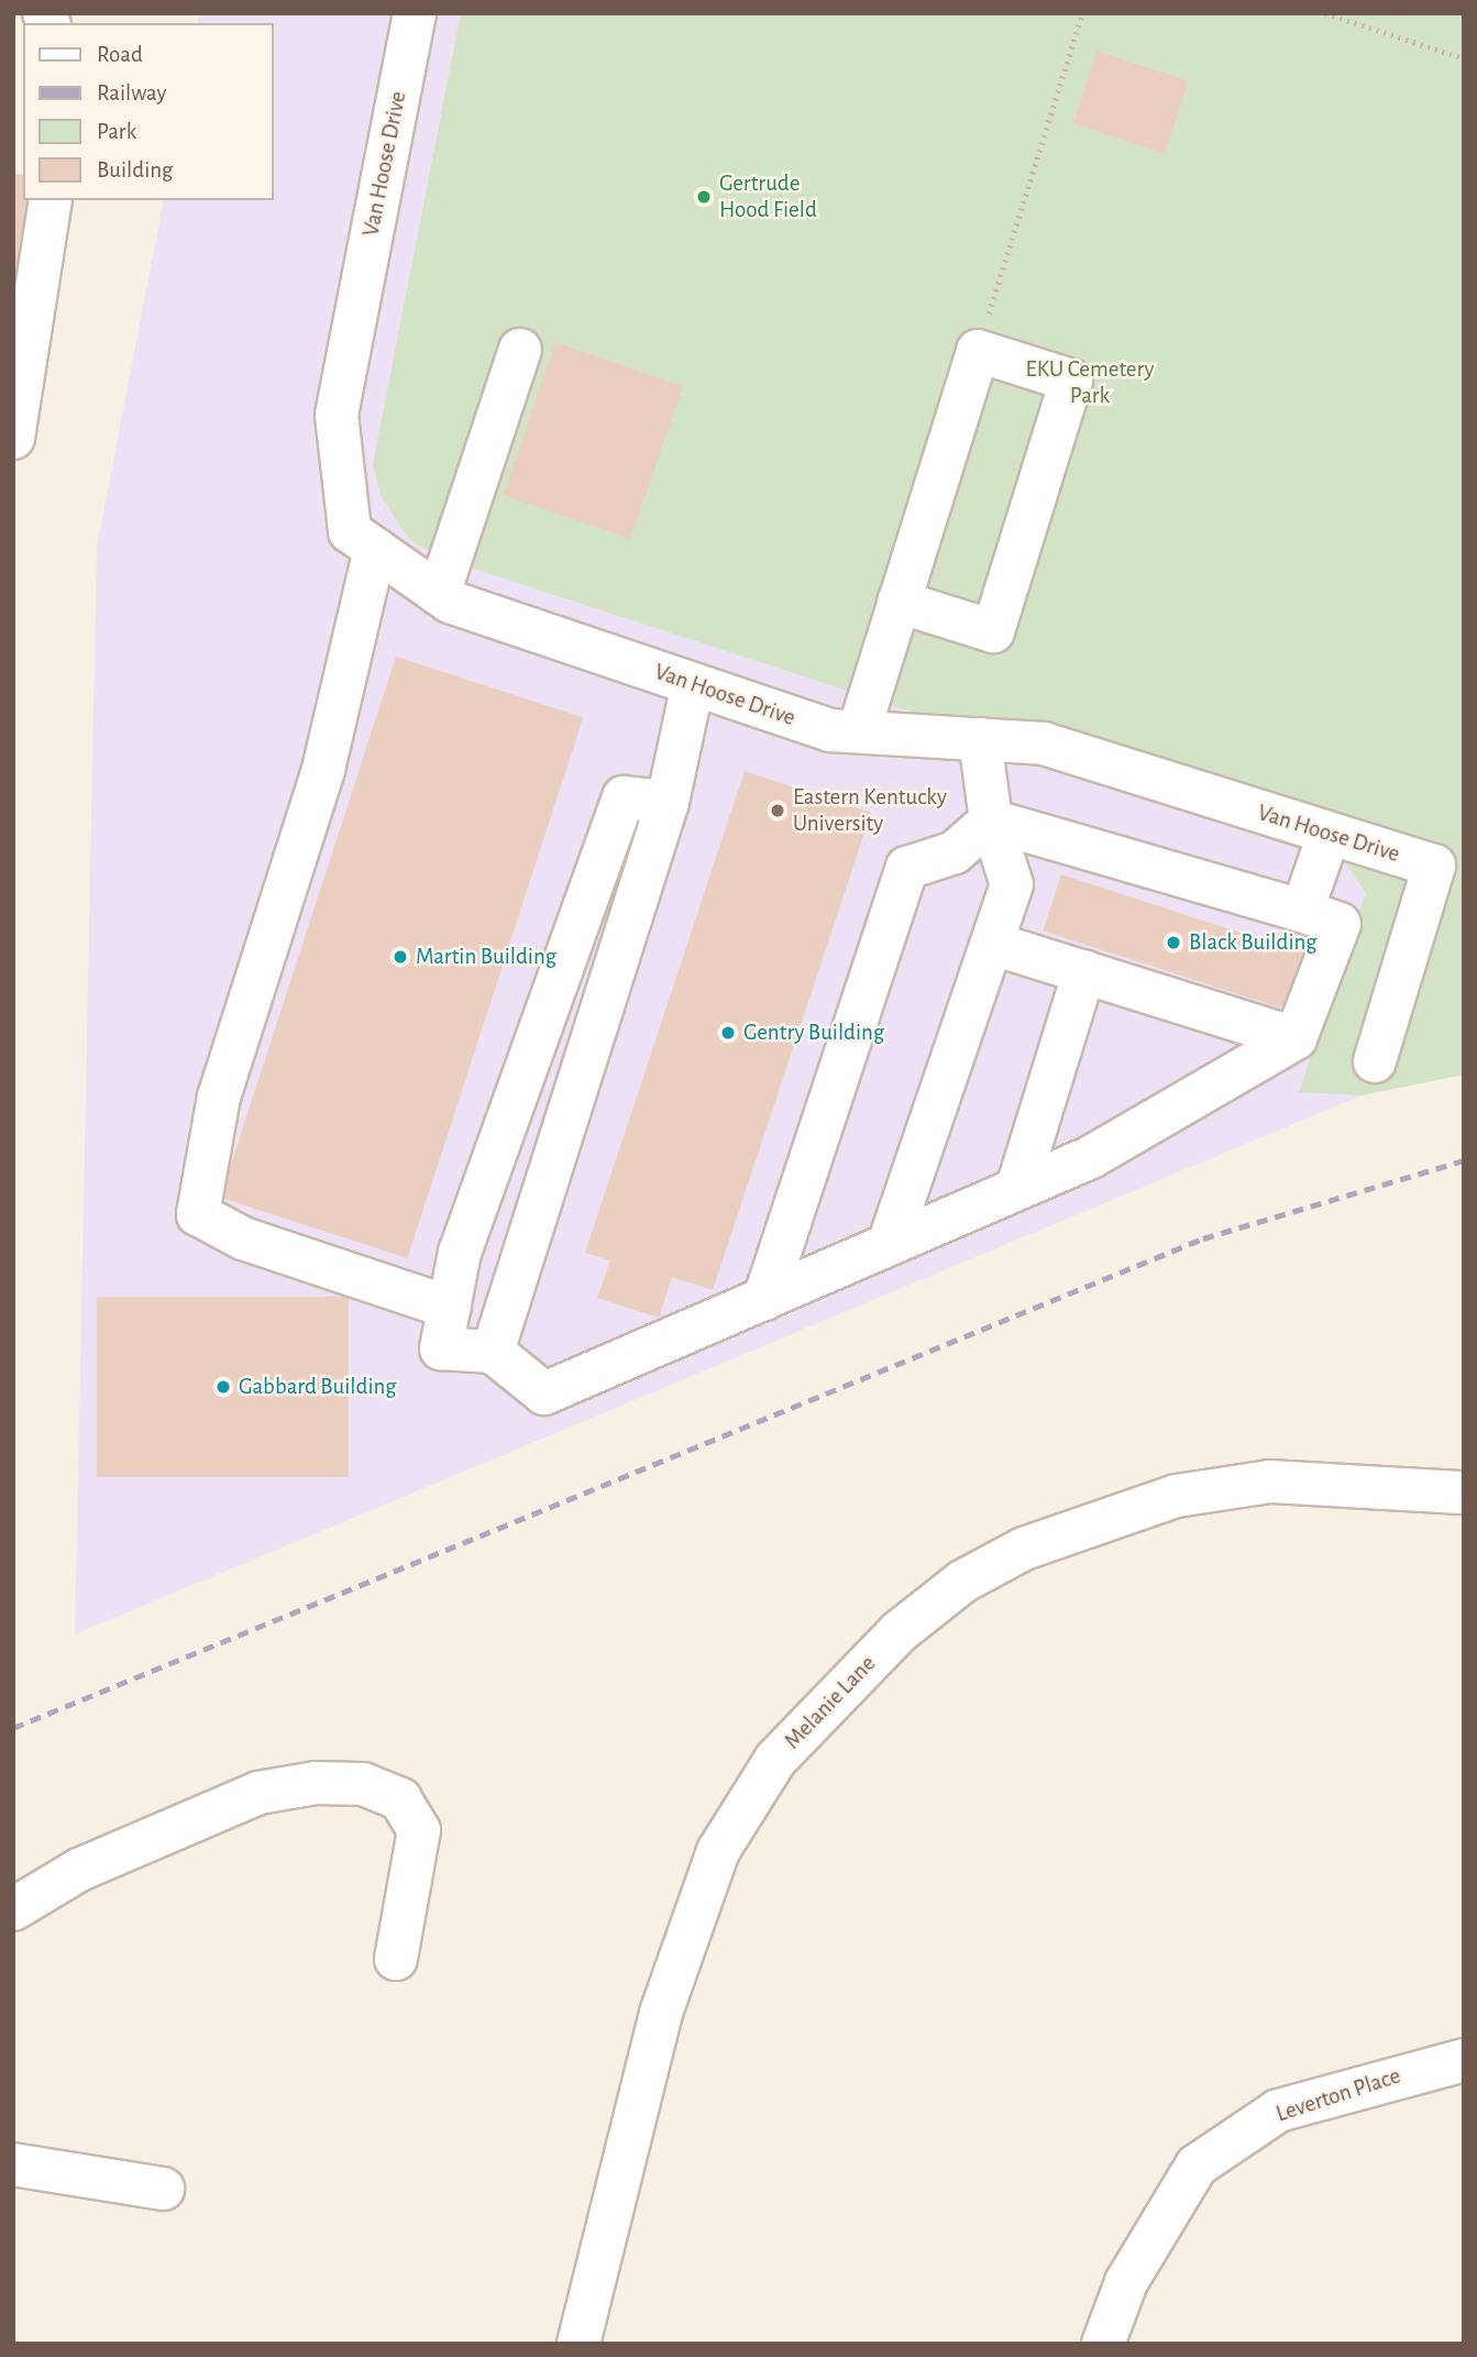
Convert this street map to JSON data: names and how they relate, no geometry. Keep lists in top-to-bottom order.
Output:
{
  "streets": {
    "street": ["Van Hoose Drive", "Melanie Lane", "Leverton Place"]
  },
  "parks": ["EKU Cemetery Park"],
  "places": [
    "Gertrude Hood Field",
    "Eastern Kentucky University",
    "Black Building",
    "Martin Building",
    "Gentry Building",
    "Gabbard Building"
  ],
  "legend": [
    "Road",
    "Railway",
    "Park",
    "Building"
  ]
}
